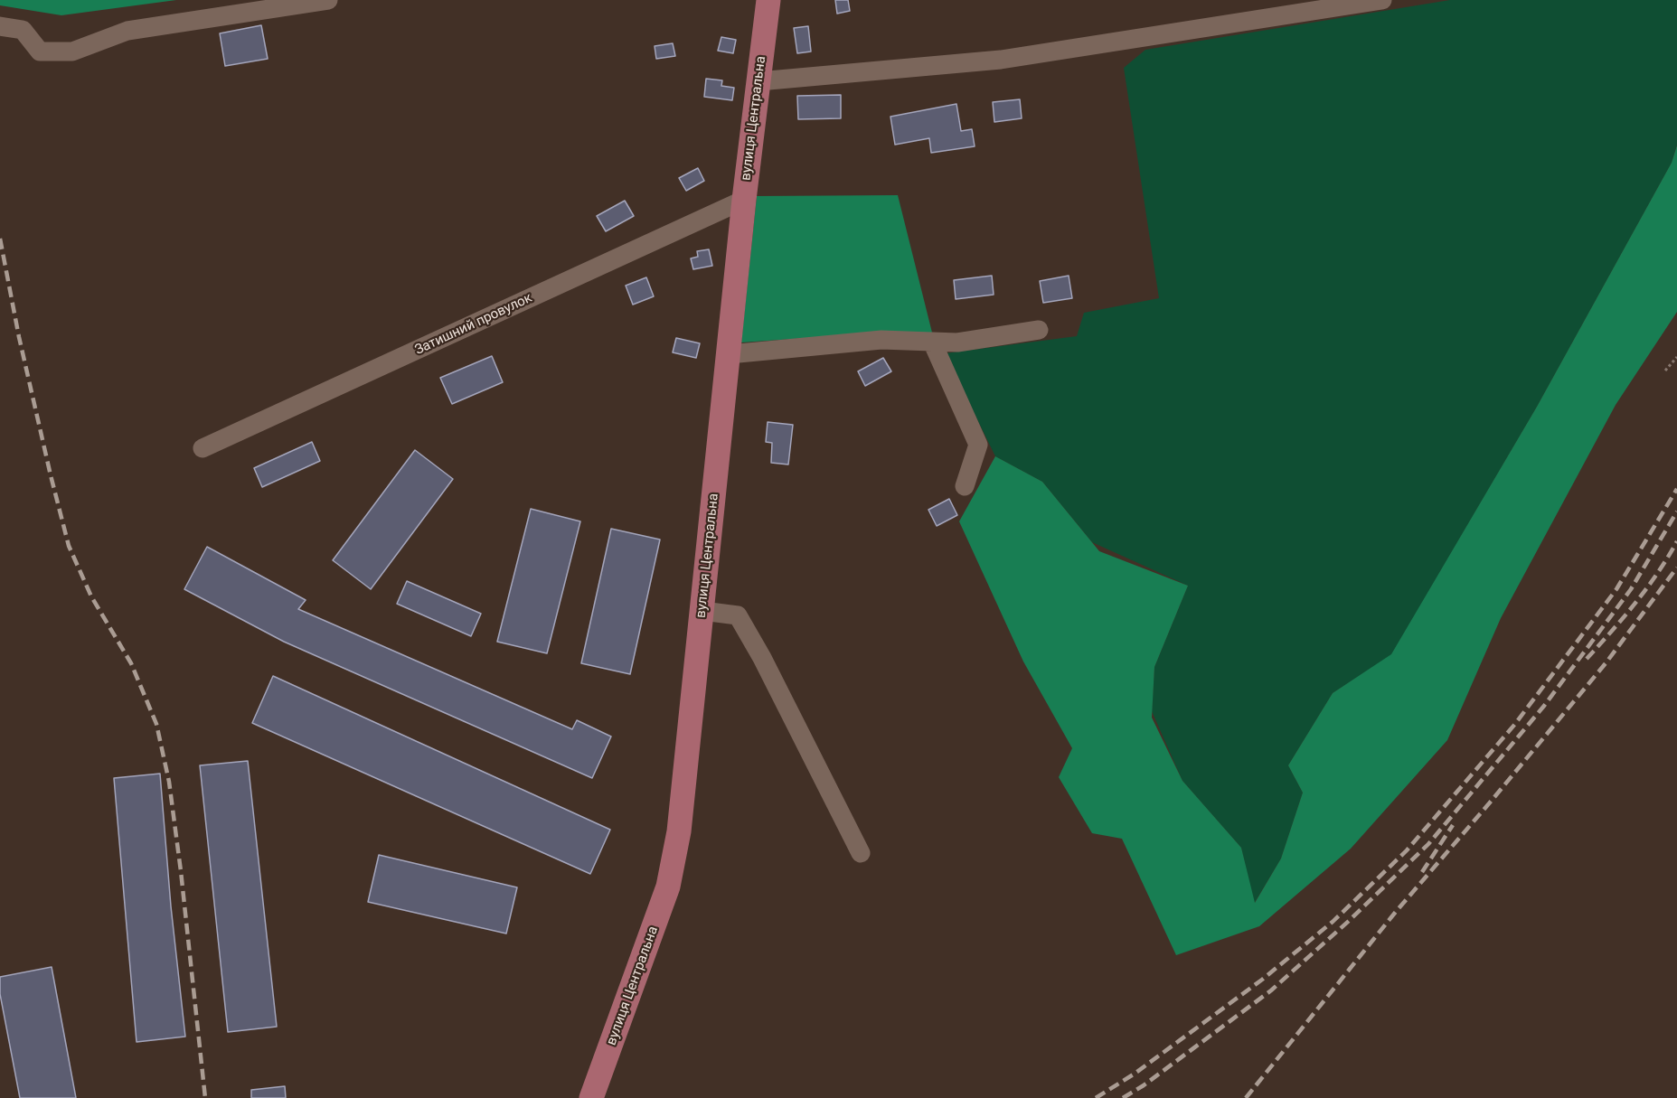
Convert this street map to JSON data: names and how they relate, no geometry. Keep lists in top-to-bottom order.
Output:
{
  "streets": {
    "main road": ["вулиця Центральна"],
    "street": ["Затишний провулок"]
  },
  "crossings": [
    ["вулиця Центральна", "Затишний провулок"]
  ]
}
